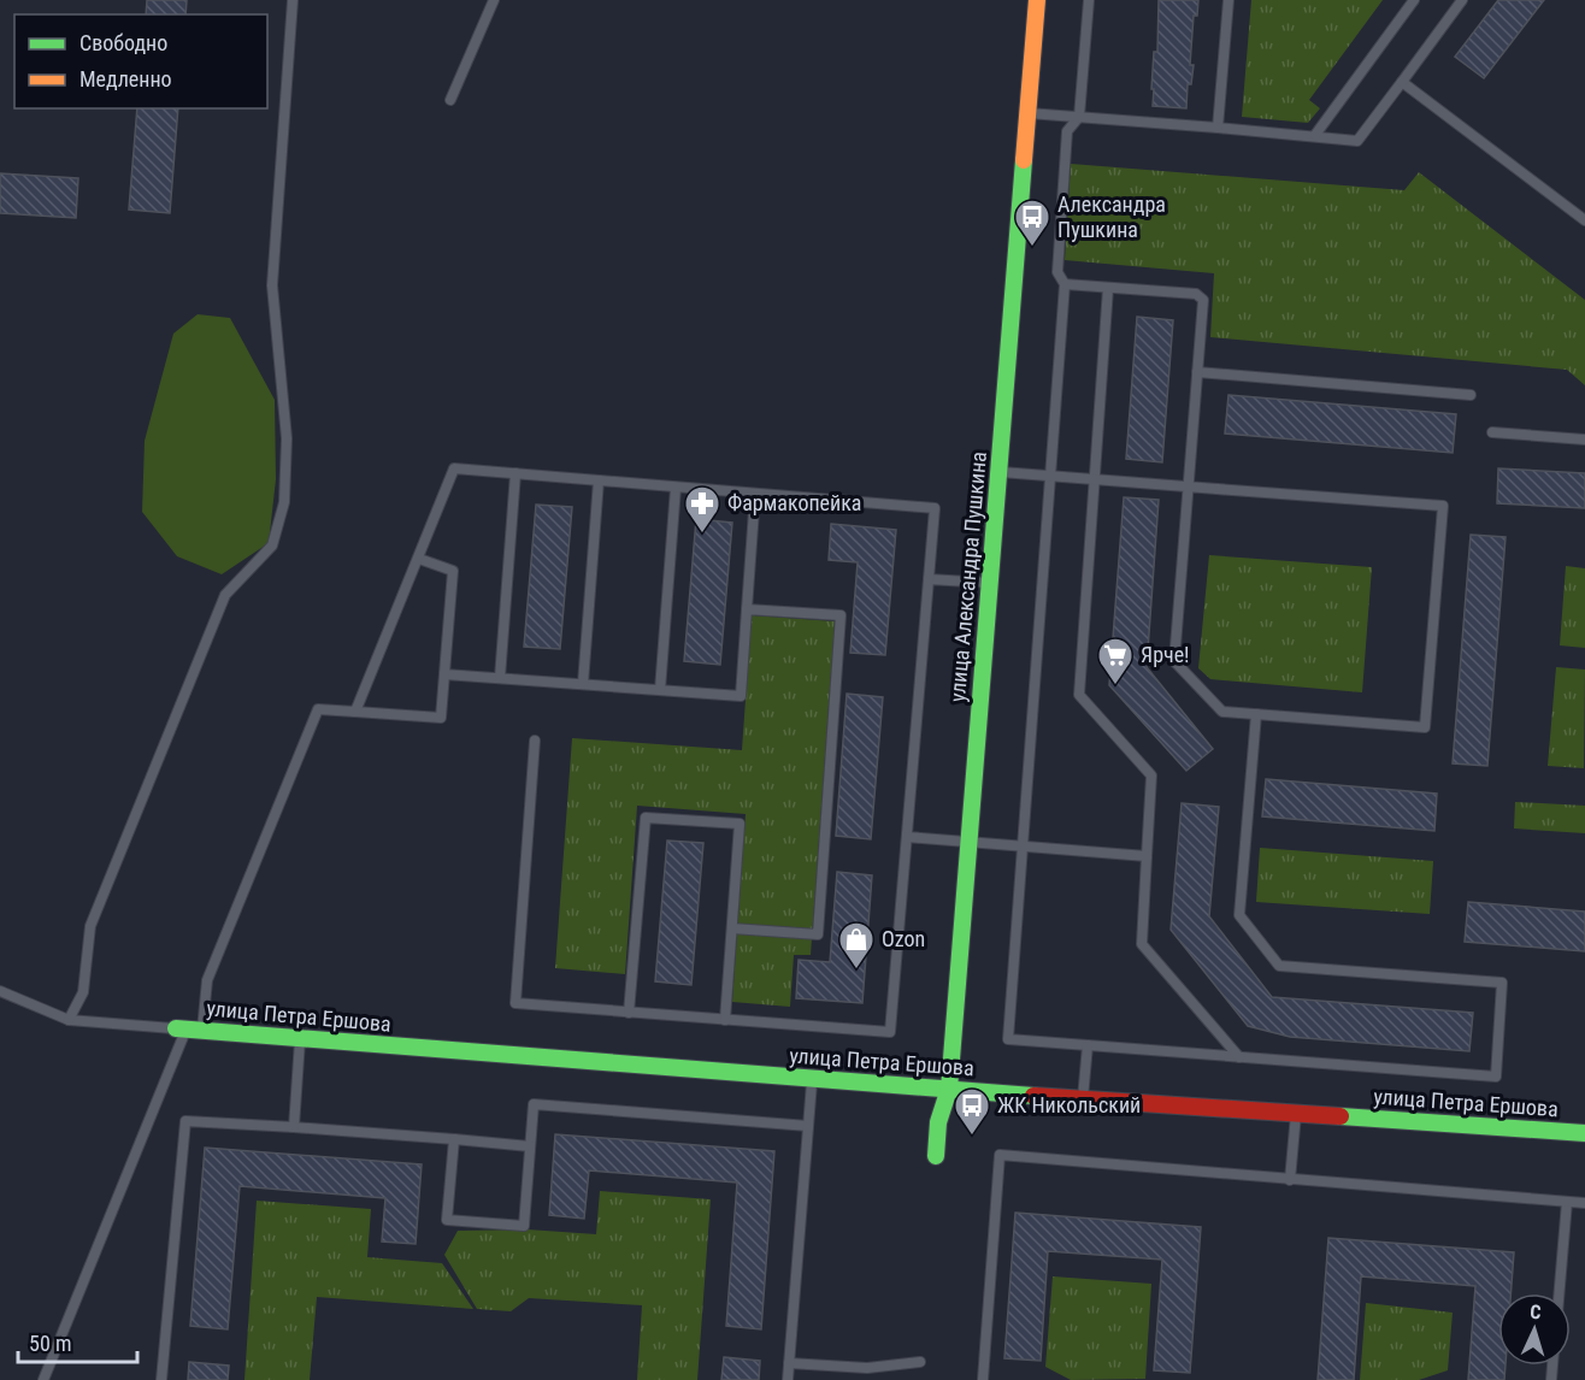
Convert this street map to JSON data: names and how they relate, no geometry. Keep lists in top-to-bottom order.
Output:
{
  "streets": {
    "street": ["улица Александра Пушкина", "улица Петра Ершова"]
  },
  "crossings": [
    ["улица Александра Пушкина", "улица Петра Ершова"]
  ],
  "places": {
    "bus stop": ["Александра Пушкина", "ЖК Никольский"],
    "pharmacy": ["Фармакопейка"],
    "supermarket": ["Ярче!"],
    "shop": ["Ozon"]
  },
  "legend": ["Свободно", "Медленно"],
  "scale_bar": "50 m",
  "north": "top"
}
